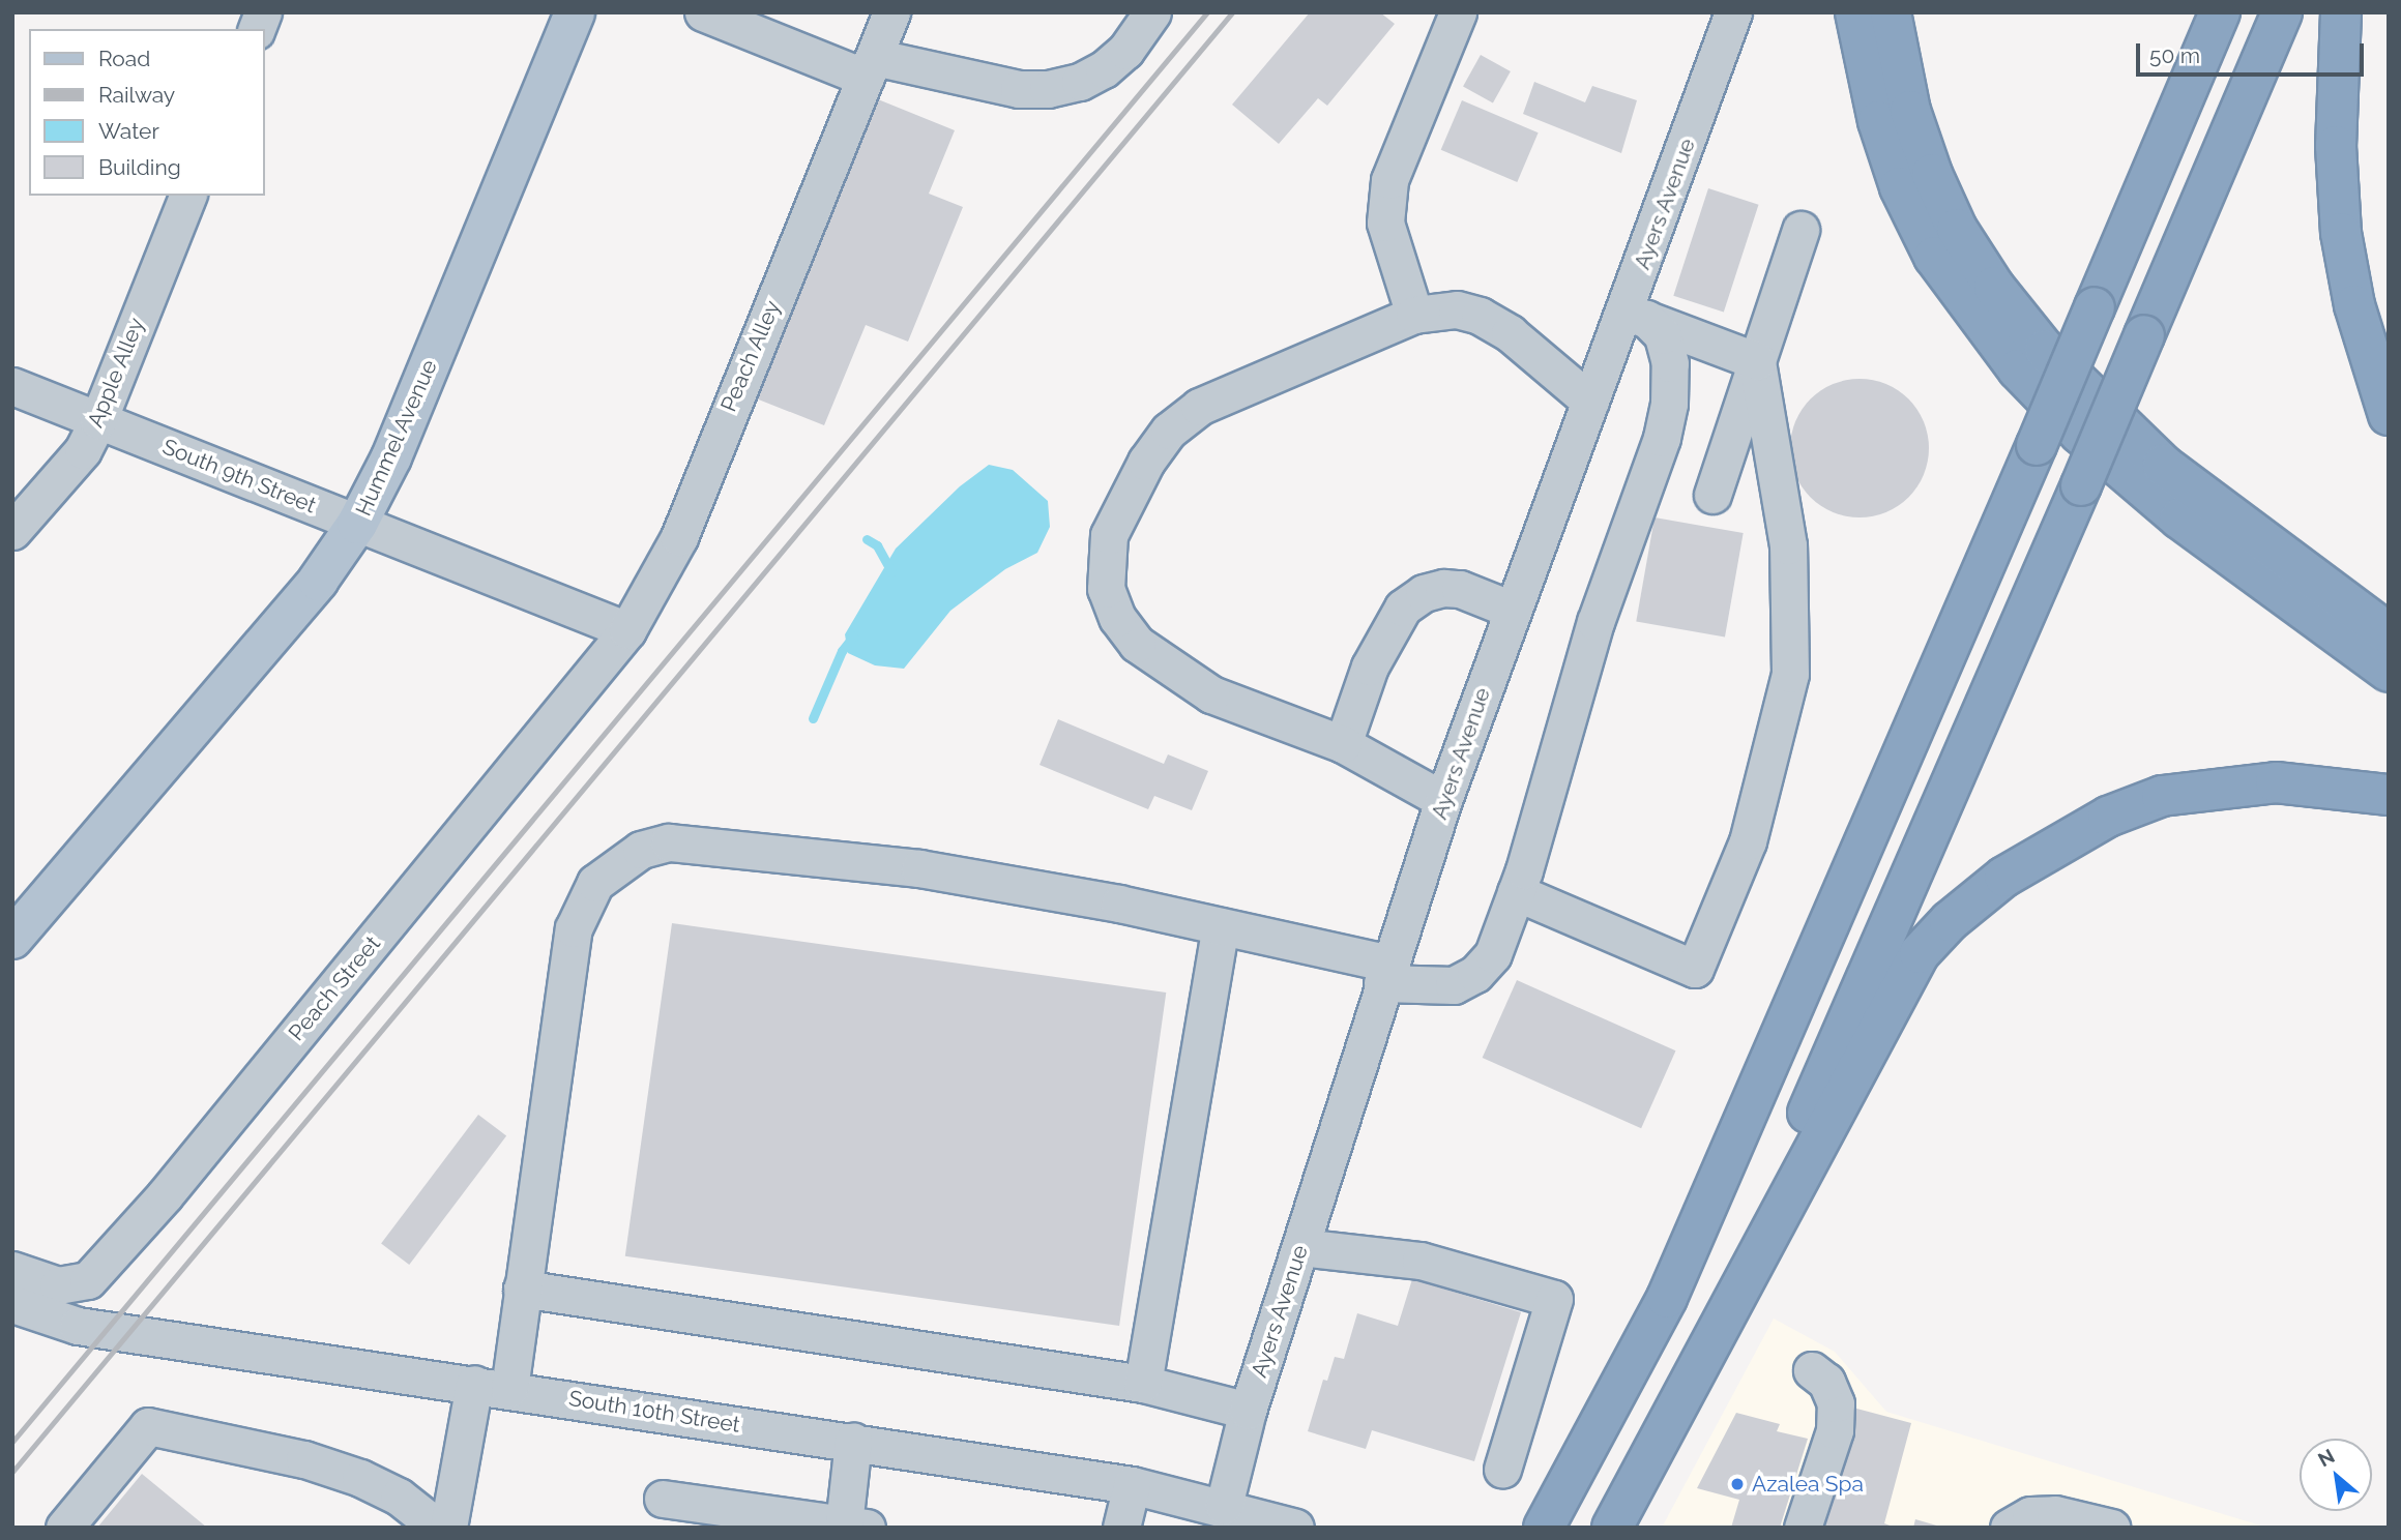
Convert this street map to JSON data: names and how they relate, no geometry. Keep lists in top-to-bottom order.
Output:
{
  "streets": {
    "main road": ["Hummel Avenue"],
    "street": [
      "Ayers Avenue",
      "Peach Alley",
      "Apple Alley",
      "South 9th Street",
      "Peach Street",
      "South 10th Street"
    ]
  },
  "crossings": [
    ["Ayers Avenue", "South 10th Street"],
    ["Peach Alley", "South 9th Street"],
    ["Peach Alley", "Peach Street"],
    ["Apple Alley", "South 9th Street"],
    ["Hummel Avenue", "South 9th Street"],
    ["South 9th Street", "Peach Street"]
  ],
  "places": ["Azalea Spa"],
  "legend": [
    "Road",
    "Railway",
    "Water",
    "Building"
  ],
  "scale_bar": "50 m",
  "north": "top left"
}
